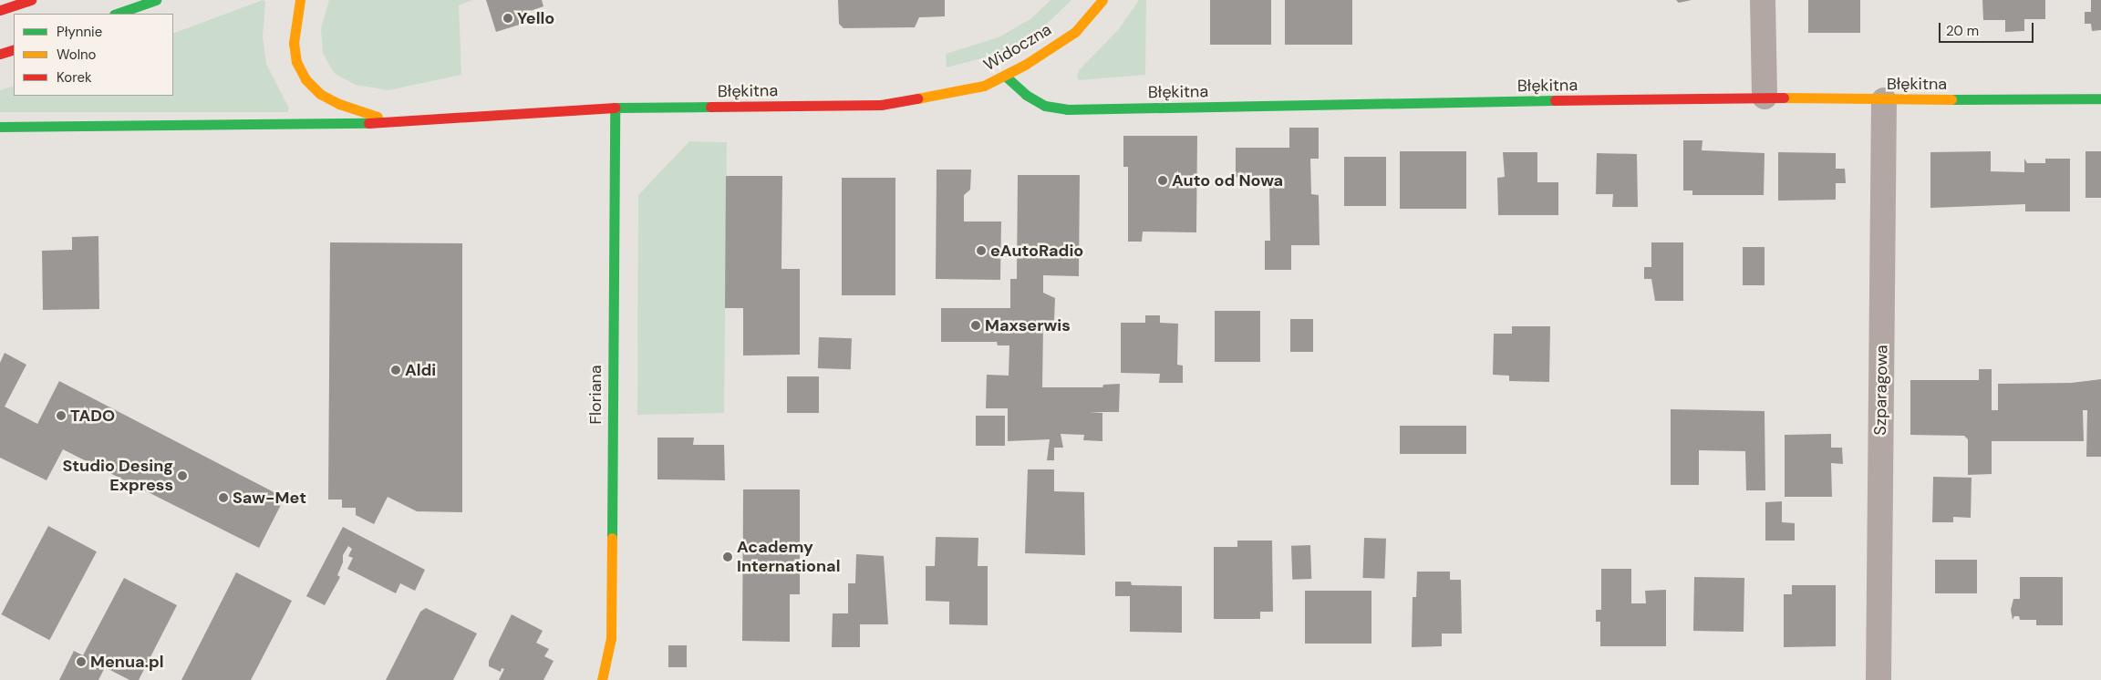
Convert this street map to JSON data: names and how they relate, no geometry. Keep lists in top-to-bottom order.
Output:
{
  "streets": {
    "street": [
      "Widoczna",
      "Błękitna",
      "Szparagowa",
      "Floriana"
    ]
  },
  "crossings": [
    ["Widoczna", "Błękitna"],
    ["Błękitna", "Szparagowa"],
    ["Błękitna", "Floriana"]
  ],
  "places": [
    "Yello",
    "Auto od Nowa",
    "eAutoRadio",
    "Maxserwis",
    "Aldi",
    "TADO",
    "Studio Desing Express",
    "Saw-Met",
    "Academy International",
    "Menua.pl"
  ],
  "legend": ["Płynnie", "Wolno", "Korek"],
  "scale_bar": "20 m"
}
